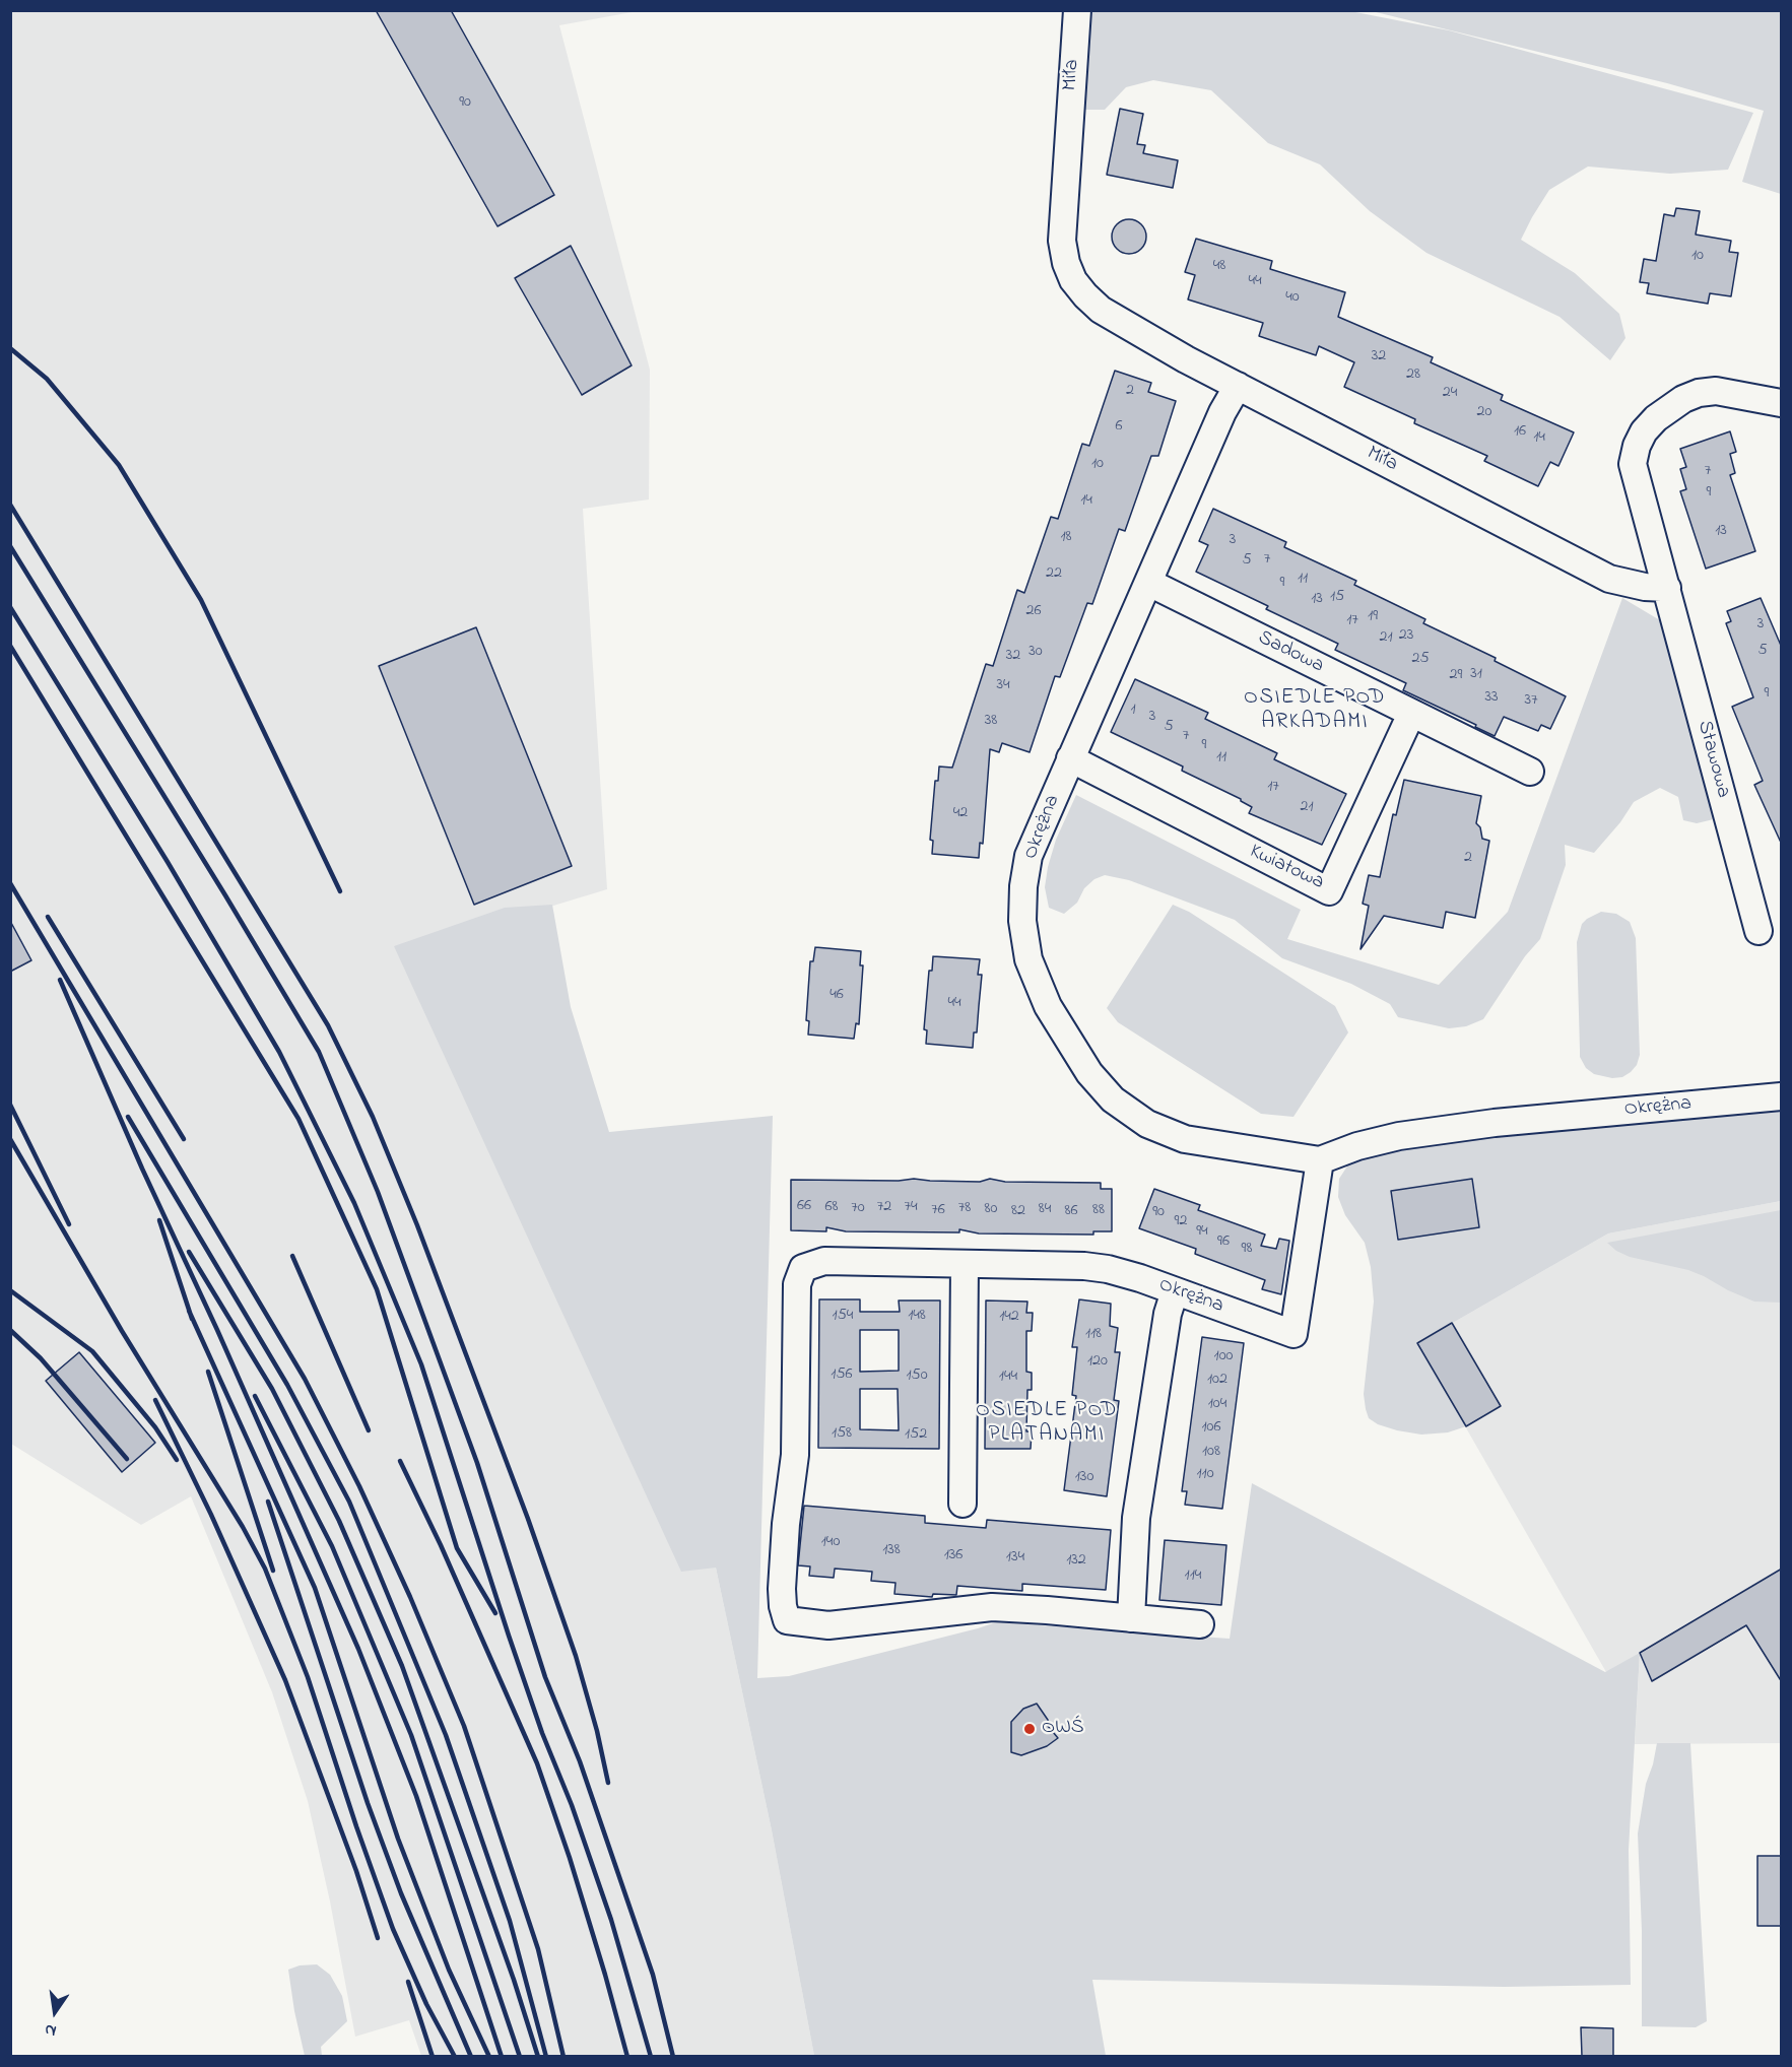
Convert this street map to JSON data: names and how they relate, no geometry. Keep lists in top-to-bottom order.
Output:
{
  "streets": {
    "street": [
      "Miła",
      "Sadowa",
      "Stawowa",
      "Okrężna",
      "Kwiatowa"
    ]
  },
  "crossings": [
    ["Miła", "Stawowa"],
    ["Miła", "Okrężna"],
    ["Sadowa", "Okrężna"],
    ["Sadowa", "Kwiatowa"],
    ["Okrężna", "Kwiatowa"]
  ],
  "districts": ["OSIEDLE POD ARKADAMI", "OSIEDLE POD PLATANAMI"],
  "places": ["OWŚ"],
  "house_numbers": [
    "90",
    "10",
    "48",
    "44",
    "40",
    "32",
    "28",
    "2",
    "24",
    "20",
    "6",
    "16",
    "14",
    "10",
    "7",
    "9",
    "14",
    "13",
    "18",
    "3",
    "7",
    "5",
    "22",
    "11",
    "9",
    "15",
    "13",
    "26",
    "19",
    "17",
    "3",
    "23",
    "21",
    "5",
    "30",
    "32",
    "25",
    "31",
    "29",
    "34",
    "9",
    "33",
    "37",
    "1",
    "3",
    "38",
    "5",
    "7",
    "9",
    "11",
    "17",
    "21",
    "42",
    "2",
    "46",
    "44",
    "66",
    "68",
    "72",
    "74",
    "70",
    "78",
    "80",
    "84",
    "76",
    "88",
    "82",
    "86",
    "90",
    "92",
    "94",
    "96",
    "98",
    "154",
    "148",
    "142",
    "118",
    "100",
    "120",
    "156",
    "150",
    "144",
    "102",
    "104",
    "106",
    "158",
    "152",
    "108",
    "110",
    "130",
    "140",
    "138",
    "136",
    "134",
    "132",
    "114"
  ],
  "north": "bottom"
}
